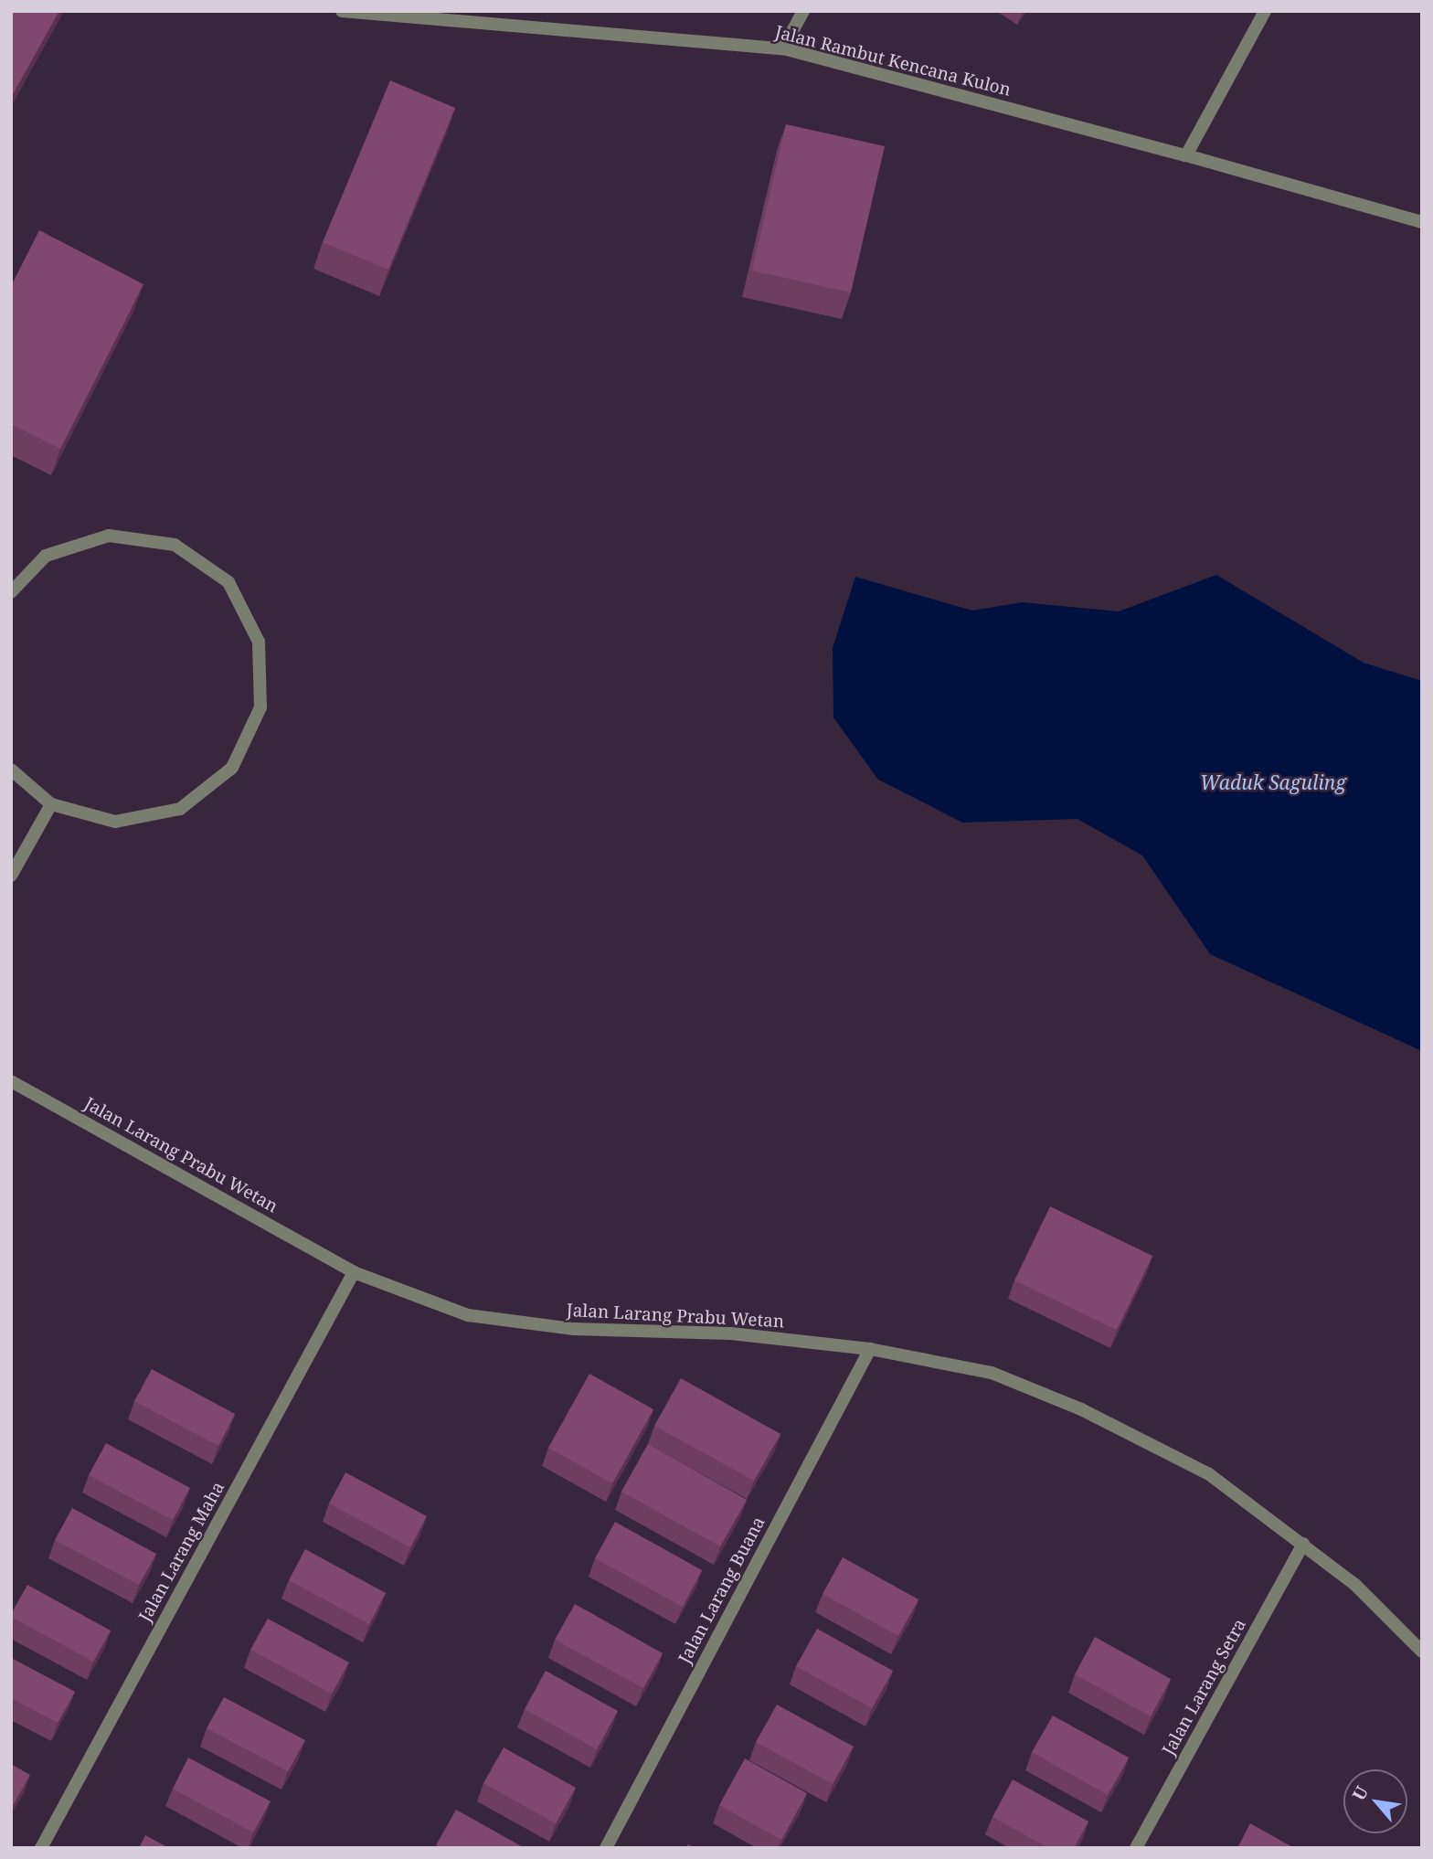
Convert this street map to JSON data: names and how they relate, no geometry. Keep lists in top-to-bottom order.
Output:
{
  "streets": {
    "street": [
      "Jalan Rambut Kencana Kulon",
      "Jalan Larang Prabu Wetan",
      "Jalan Larang Maha",
      "Jalan Larang Buana",
      "Jalan Larang Setra"
    ]
  },
  "crossings": [
    ["Jalan Larang Prabu Wetan", "Jalan Larang Maha"],
    ["Jalan Larang Prabu Wetan", "Jalan Larang Buana"],
    ["Jalan Larang Prabu Wetan", "Jalan Larang Setra"]
  ],
  "water": ["Waduk Saguling"],
  "north": "top left"
}
